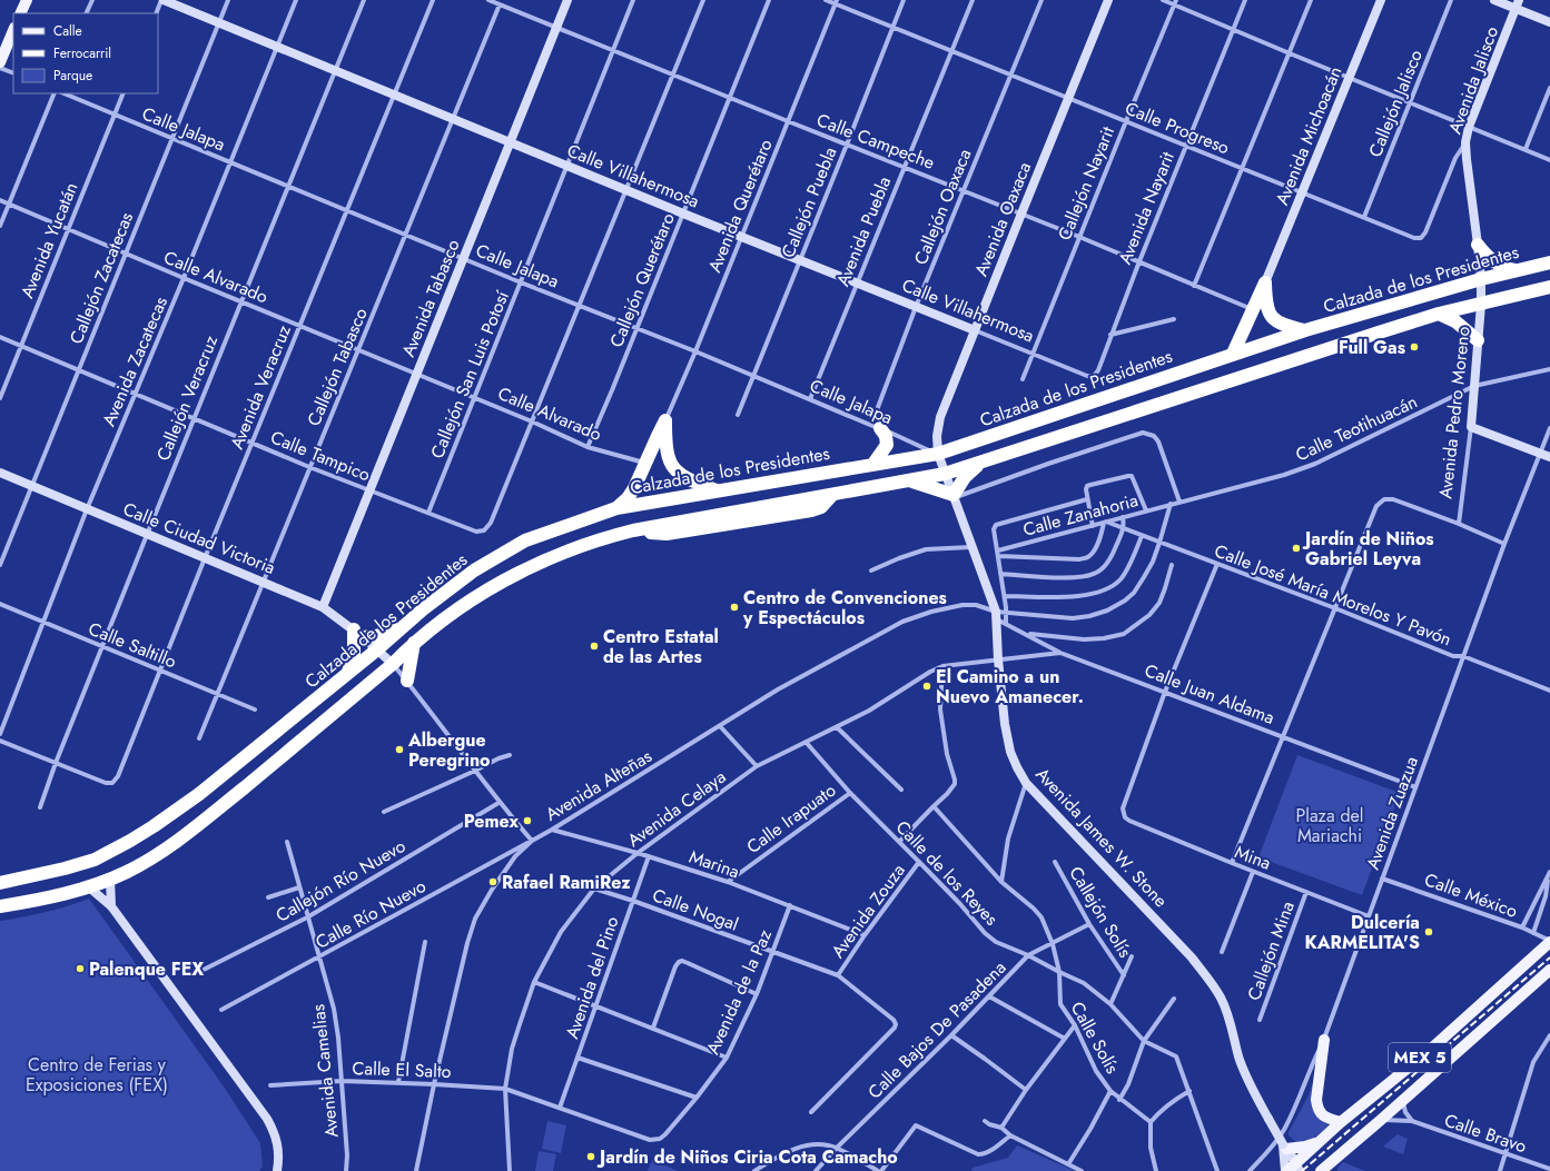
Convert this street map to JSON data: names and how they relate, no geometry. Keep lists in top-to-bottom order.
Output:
{
  "streets": {
    "highway": ["Calzada de los Presidentes"],
    "main road": ["MEX 5"],
    "street": [
      "Avenida Jalisco",
      "Callejón Jalisco",
      "Calle Progreso",
      "Calle Jalapa",
      "Avenida Michoacán",
      "Calle Campeche",
      "Calle Villahermosa",
      "Callejón Nayarit",
      "Callejón Puebla",
      "Avenida Querétaro",
      "Callejón Oaxaca",
      "Avenida Nayarit",
      "Avenida Oaxaca",
      "Avenida Puebla",
      "Avenida Yucatán",
      "Calle Alvarado",
      "Callejón Zacatecas",
      "Callejón Querétaro",
      "Avenida Tabasco",
      "Avenida Zacatecas",
      "Callejón Tabasco",
      "Callejón San Luis Potosí",
      "Avenida Veracruz",
      "Callejón Veracruz",
      "Avenida Pedro Moreno",
      "Calle Teotihuacán",
      "Calle Tampico",
      "Calle Zanahoria",
      "Calle Ciudad Victoria",
      "Calle José María Morelos Y Pavón",
      "Calle Saltillo",
      "Calle Juan Aldama",
      "Avenida Alteñas",
      "Avenida Celaya",
      "Avenida Zuazua",
      "Calle Irapuato",
      "Avenida James W. Stone",
      "Mina",
      "Marina",
      "Calle de los Reyes",
      "Callejón Río Nuevo",
      "Calle México",
      "Calle Nogal",
      "Avenida Zouza",
      "Callejón Solís",
      "Calle Río Nuevo",
      "Callejón Mina",
      "Avenida del Pino",
      "Avenida de la Paz",
      "Calle Bajos De Pasadena",
      "Calle Solís",
      "Calle El Salto",
      "Avenida Camelias",
      "Calle Bravo"
    ]
  },
  "crossings": [
    ["Avenida Jalisco", "Calle Progreso"],
    ["Avenida Jalisco", "Calzada de los Presidentes"],
    ["Avenida Jalisco", "Avenida Pedro Moreno"],
    ["Callejón Jalisco", "Calle Progreso"],
    ["Calle Progreso", "Avenida Michoacán"],
    ["Calle Progreso", "Callejón Nayarit"],
    ["Calle Progreso", "Callejón Puebla"],
    ["Calle Progreso", "Avenida Querétaro"],
    ["Calle Progreso", "Callejón Oaxaca"],
    ["Calle Progreso", "Avenida Nayarit"],
    ["Calle Progreso", "Avenida Oaxaca"],
    ["Calle Progreso", "Avenida Puebla"],
    ["Calle Jalapa", "Callejón Puebla"],
    ["Calle Jalapa", "Avenida Querétaro"],
    ["Calle Jalapa", "Callejón Oaxaca"],
    ["Calle Jalapa", "Avenida Oaxaca"],
    ["Calle Jalapa", "Avenida Puebla"],
    ["Calle Jalapa", "Avenida Yucatán"],
    ["Calle Jalapa", "Callejón Zacatecas"],
    ["Calle Jalapa", "Calzada de los Presidentes"],
    ["Calle Jalapa", "Callejón Querétaro"],
    ["Calle Jalapa", "Avenida Tabasco"],
    ["Calle Jalapa", "Avenida Zacatecas"],
    ["Calle Jalapa", "Callejón Tabasco"],
    ["Calle Jalapa", "Callejón San Luis Potosí"],
    ["Calle Jalapa", "Avenida Veracruz"],
    ["Calle Jalapa", "Callejón Veracruz"],
    ["Calle Campeche", "Callejón Nayarit"],
    ["Calle Campeche", "Callejón Puebla"],
    ["Calle Campeche", "Avenida Querétaro"],
    ["Calle Campeche", "Callejón Oaxaca"],
    ["Calle Campeche", "Avenida Nayarit"],
    ["Calle Campeche", "Avenida Oaxaca"],
    ["Calle Campeche", "Avenida Puebla"],
    ["Calle Campeche", "Callejón Querétaro"],
    ["Calle Campeche", "Avenida Tabasco"],
    ["Calle Campeche", "Callejón Tabasco"],
    ["Calle Campeche", "Callejón San Luis Potosí"],
    ["Calle Villahermosa", "Callejón Nayarit"],
    ["Calle Villahermosa", "Callejón Puebla"],
    ["Calle Villahermosa", "Avenida Querétaro"],
    ["Calle Villahermosa", "Callejón Oaxaca"],
    ["Calle Villahermosa", "Avenida Nayarit"],
    ["Calle Villahermosa", "Avenida Oaxaca"],
    ["Calle Villahermosa", "Avenida Puebla"],
    ["Calle Villahermosa", "Callejón Zacatecas"],
    ["Calle Villahermosa", "Callejón Querétaro"],
    ["Calle Villahermosa", "Avenida Tabasco"],
    ["Calle Villahermosa", "Avenida Zacatecas"],
    ["Calle Villahermosa", "Callejón Tabasco"],
    ["Calle Villahermosa", "Callejón San Luis Potosí"],
    ["Calle Villahermosa", "Avenida Veracruz"],
    ["Calle Villahermosa", "Callejón Veracruz"],
    ["Avenida Oaxaca", "Calzada de los Presidentes"],
    ["Avenida Oaxaca", "Avenida James W. Stone"],
    ["Avenida Yucatán", "Calle Alvarado"],
    ["Avenida Yucatán", "Calle Tampico"],
    ["Calle Alvarado", "Callejón Zacatecas"],
    ["Calle Alvarado", "Callejón Querétaro"],
    ["Calle Alvarado", "Avenida Tabasco"],
    ["Calle Alvarado", "Avenida Zacatecas"],
    ["Calle Alvarado", "Callejón Tabasco"],
    ["Calle Alvarado", "Callejón San Luis Potosí"],
    ["Calle Alvarado", "Avenida Veracruz"],
    ["Calle Alvarado", "Callejón Veracruz"],
    ["Calle Alvarado", "Calle Tampico"],
    ["Callejón Zacatecas", "Calle Tampico"],
    ["Callejón Zacatecas", "Calle Ciudad Victoria"],
    ["Calzada de los Presidentes", "Avenida Pedro Moreno"],
    ["Calzada de los Presidentes", "Calle Ciudad Victoria"],
    ["Calzada de los Presidentes", "Avenida James W. Stone"],
    ["Avenida Tabasco", "Calle Tampico"],
    ["Avenida Tabasco", "Calle Ciudad Victoria"],
    ["Avenida Zacatecas", "Calle Tampico"],
    ["Avenida Zacatecas", "Calle Ciudad Victoria"],
    ["Avenida Zacatecas", "Calle Saltillo"],
    ["Callejón Tabasco", "Calle Tampico"],
    ["Callejón Tabasco", "Calle Ciudad Victoria"],
    ["Callejón Tabasco", "Calle Saltillo"],
    ["Callejón San Luis Potosí", "Calle Tampico"],
    ["Avenida Veracruz", "Callejón Veracruz"],
    ["Avenida Veracruz", "Calle Tampico"],
    ["Avenida Veracruz", "Calle Ciudad Victoria"],
    ["Avenida Veracruz", "Calle Saltillo"],
    ["Callejón Veracruz", "Calle Tampico"],
    ["Callejón Veracruz", "Calle Ciudad Victoria"],
    ["Callejón Veracruz", "Calle Saltillo"],
    ["Avenida Pedro Moreno", "Calle Teotihuacán"],
    ["Calle Teotihuacán", "Calle Zanahoria"],
    ["Calle Zanahoria", "Calle José María Morelos Y Pavón"],
    ["Calle José María Morelos Y Pavón", "Avenida Zuazua"],
    ["Calle Juan Aldama", "Avenida Alteñas"],
    ["Calle Juan Aldama", "Avenida Celaya"],
    ["Calle Juan Aldama", "Avenida Zuazua"],
    ["Calle Juan Aldama", "Avenida James W. Stone"],
    ["Calle Juan Aldama", "Mina"],
    ["Avenida Alteñas", "Avenida James W. Stone"],
    ["Avenida Alteñas", "Marina"],
    ["Avenida Alteñas", "Calle Río Nuevo"],
    ["Avenida Alteñas", "Calle El Salto"],
    ["Avenida Celaya", "Avenida James W. Stone"],
    ["Avenida Celaya", "Marina"],
    ["Avenida Celaya", "Calle de los Reyes"],
    ["Avenida Celaya", "Calle Nogal"],
    ["Avenida Celaya", "Calle El Salto"],
    ["Avenida Zuazua", "Mina"],
    ["Avenida Zuazua", "Calle México"],
    ["Calle Irapuato", "Marina"],
    ["Calle Irapuato", "Calle de los Reyes"],
    ["Avenida James W. Stone", "MEX 5"],
    ["Mina", "Callejón Mina"],
    ["Marina", "Avenida Zouza"],
    ["Marina", "Avenida del Pino"],
    ["Marina", "Avenida de la Paz"],
    ["Calle de los Reyes", "Avenida Zouza"],
    ["Calle de los Reyes", "Callejón Solís"],
    ["Calle de los Reyes", "Calle Bajos De Pasadena"],
    ["Calle de los Reyes", "Calle Solís"],
    ["Callejón Río Nuevo", "Avenida Camelias"],
    ["Calle México", "MEX 5"],
    ["Calle Nogal", "Avenida Zouza"],
    ["Calle Nogal", "Avenida del Pino"],
    ["Calle Nogal", "Avenida de la Paz"],
    ["Callejón Solís", "Calle Bajos De Pasadena"],
    ["Calle Río Nuevo", "Avenida Camelias"],
    ["Avenida del Pino", "Avenida de la Paz"],
    ["Calle Bajos De Pasadena", "Calle Solís"],
    ["MEX 5", "Calle Bravo"],
    ["Calle El Salto", "Avenida Camelias"]
  ],
  "parks": ["Plaza del Mariachi", "Centro de Ferias y Exposiciones (FEX)"],
  "places": [
    "Full Gas",
    "Jardín de Niños Gabriel Leyva",
    "Centro de Convenciones y Espectáculos",
    "Centro Estatal de las Artes",
    "El Camino a un Nuevo Amanecer.",
    "Albergue Peregrino",
    "Pemex",
    "Rafael RamiRez",
    "Dulcería KARMELITA'S",
    "Palenque FEX",
    "Jardín de Niños Ciria Cota Camacho"
  ],
  "legend": ["Calle", "Ferrocarril", "Parque"]
}
